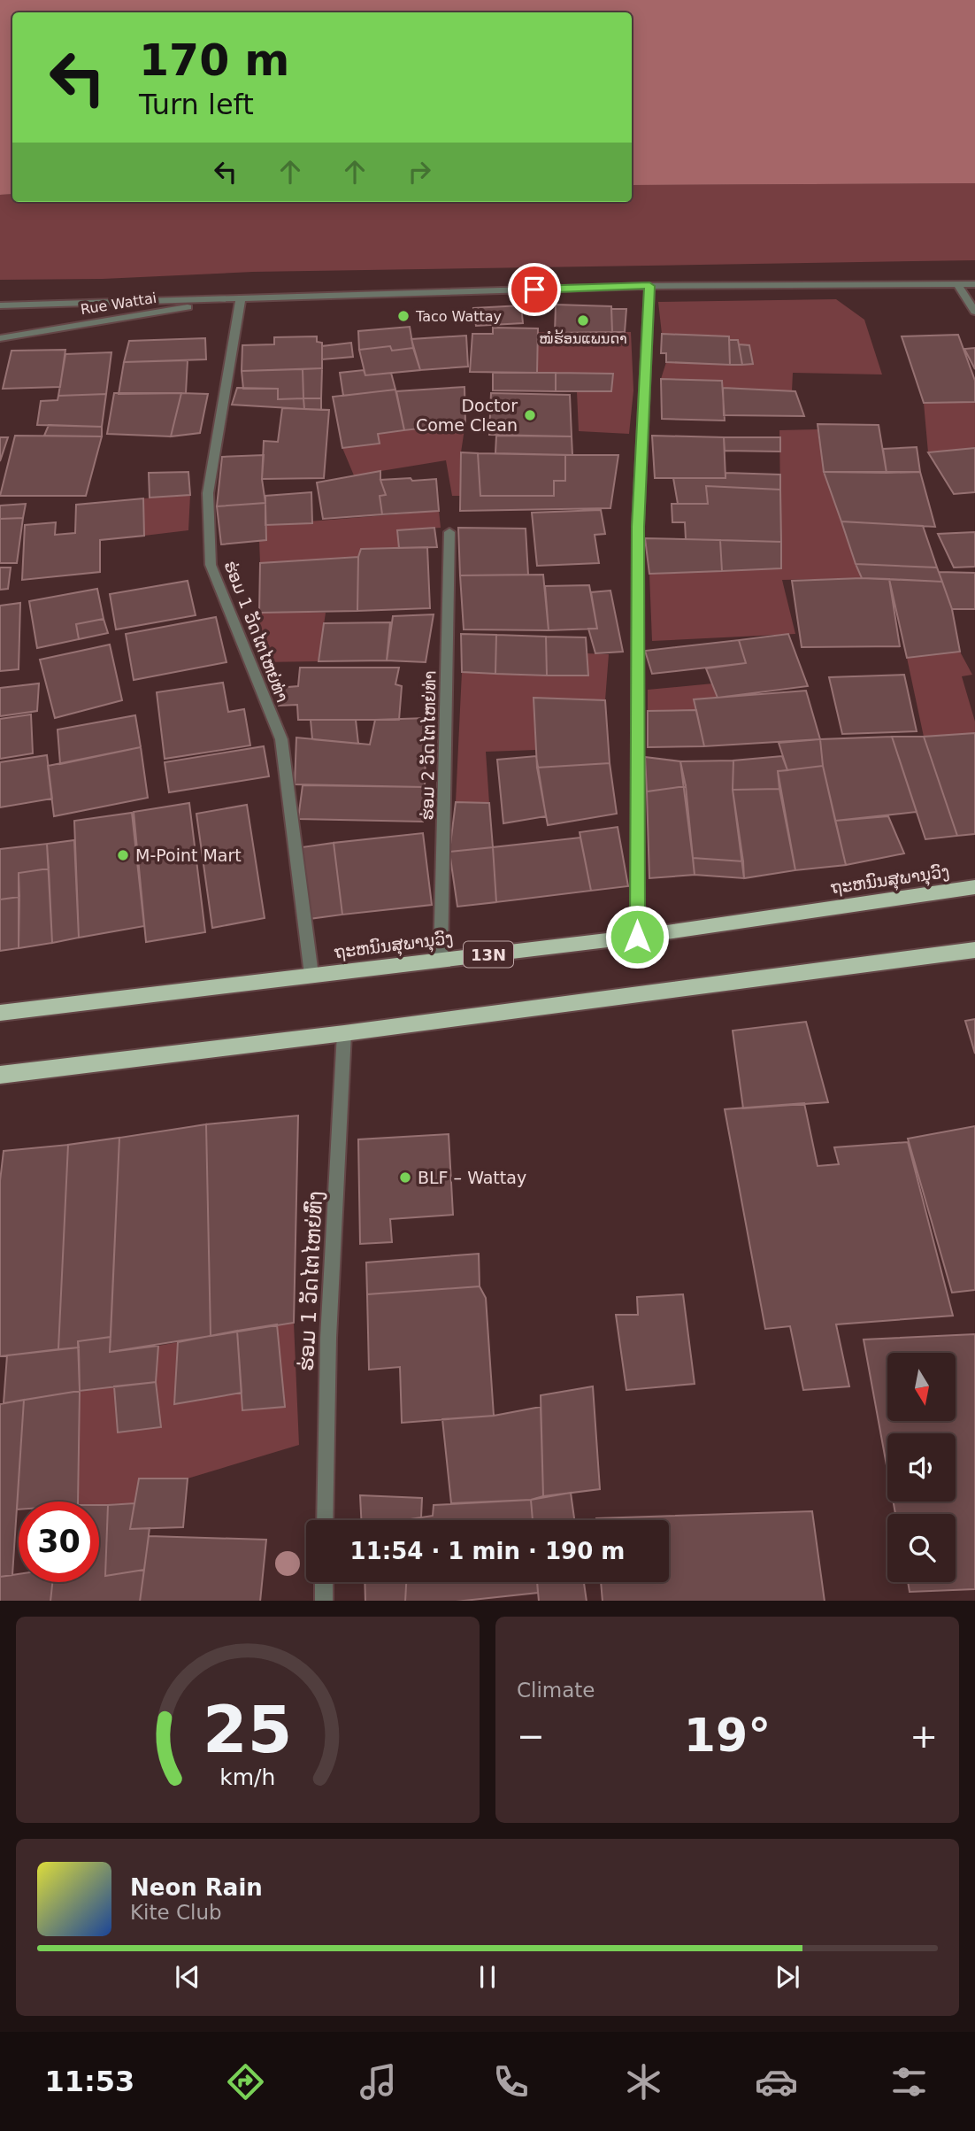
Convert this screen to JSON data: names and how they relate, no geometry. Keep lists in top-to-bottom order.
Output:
{
  "streets": {
    "highway": ["ຖະຫນົນສຸພານຸວົງ", "13N"],
    "street": [
      "Rue Wattai",
      "ຮ່ອມ 1 ວັດໄຕໄຫຍ່ທ່າ",
      "ຮ່ອມ 2 ວັດໄຕໄຫຍ່ທ່າ",
      "ຮ່ອມ 1 ວັດໄຕໄຫຍ່ທົ່ງ"
    ]
  },
  "crossings": [
    ["Rue Wattai", "ຮ່ອມ 1 ວັດໄຕໄຫຍ່ທ່າ"],
    ["ຮ່ອມ 1 ວັດໄຕໄຫຍ່ທ່າ", "ຖະຫນົນສຸພານຸວົງ"],
    ["ຮ່ອມ 2 ວັດໄຕໄຫຍ່ທ່າ", "ຖະຫນົນສຸພານຸວົງ"]
  ],
  "places": [
    "Taco Wattay",
    "ໜໍຮ້ອນແພນດາ",
    "Doctor Come Clean",
    "M-Point Mart",
    "BLF – Wattay"
  ],
  "north": "bottom",
  "page": {
    "turn": ["170 m", "Turn left"],
    "limit": "30",
    "trip": "11:54 · 1 min · 190 m",
    "tile": "Climate",
    "heat": ["−", "19°", "+"],
    "song": ["Neon Rain", "Kite Club"],
    "tabs": "11:53",
    "gauge": ["25", "km/h"]
  }
}
